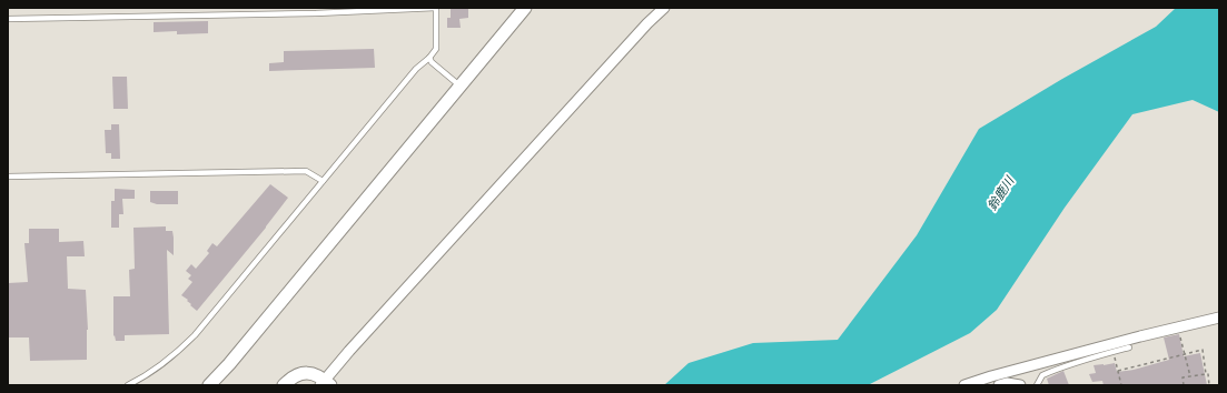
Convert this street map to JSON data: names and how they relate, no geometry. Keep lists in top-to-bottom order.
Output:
{
  "water": ["鈴鹿川"]
}
